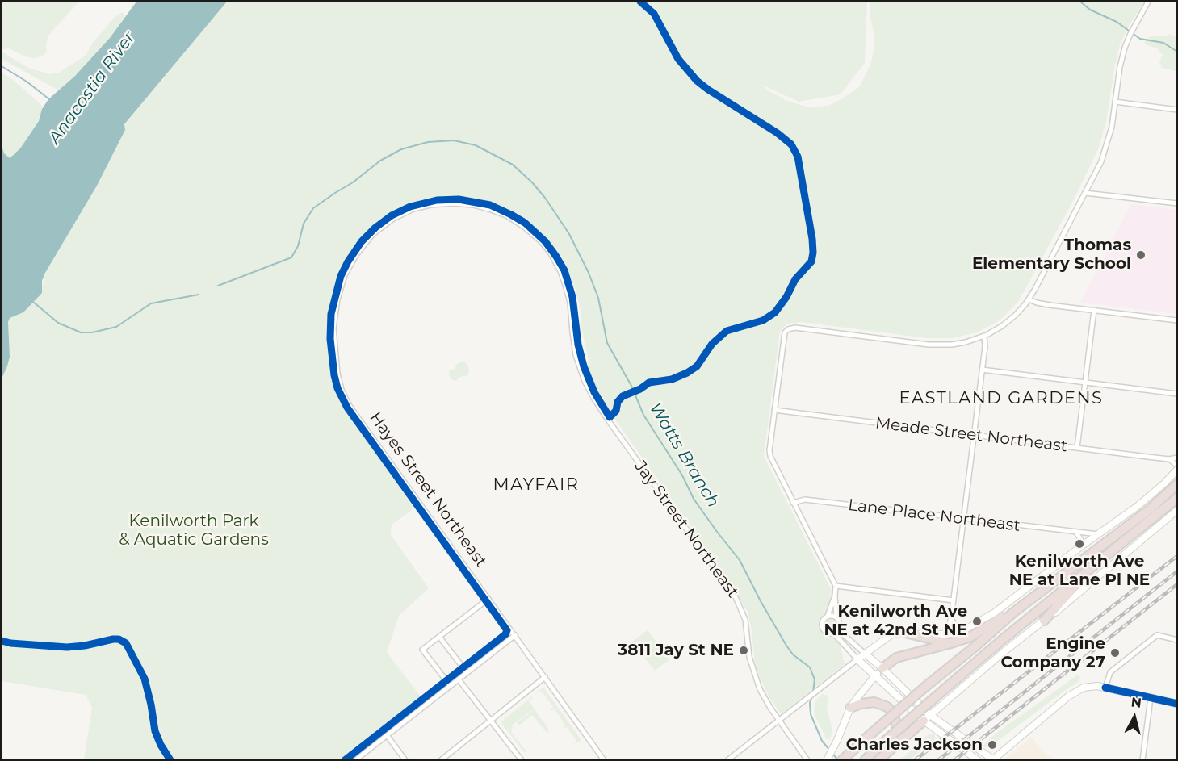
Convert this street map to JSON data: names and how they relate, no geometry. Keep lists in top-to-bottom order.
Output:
{
  "streets": {
    "street": [
      "Meade Street Northeast",
      "Hayes Street Northeast",
      "Lane Place Northeast",
      "Jay Street Northeast"
    ]
  },
  "crossings": [
    ["Hayes Street Northeast", "Jay Street Northeast"]
  ],
  "districts": ["EASTLAND GARDENS", "MAYFAIR"],
  "water": ["Anacostia River", "Watts Branch"],
  "parks": ["Kenilworth Park & Aquatic Gardens"],
  "places": [
    "Thomas Elementary School",
    "Kenilworth Ave NE at Lane Pl NE",
    "Kenilworth Ave NE at 42nd St NE",
    "3811 Jay St NE",
    "Engine Company 27",
    "Charles Jackson"
  ],
  "north": "top"
}
